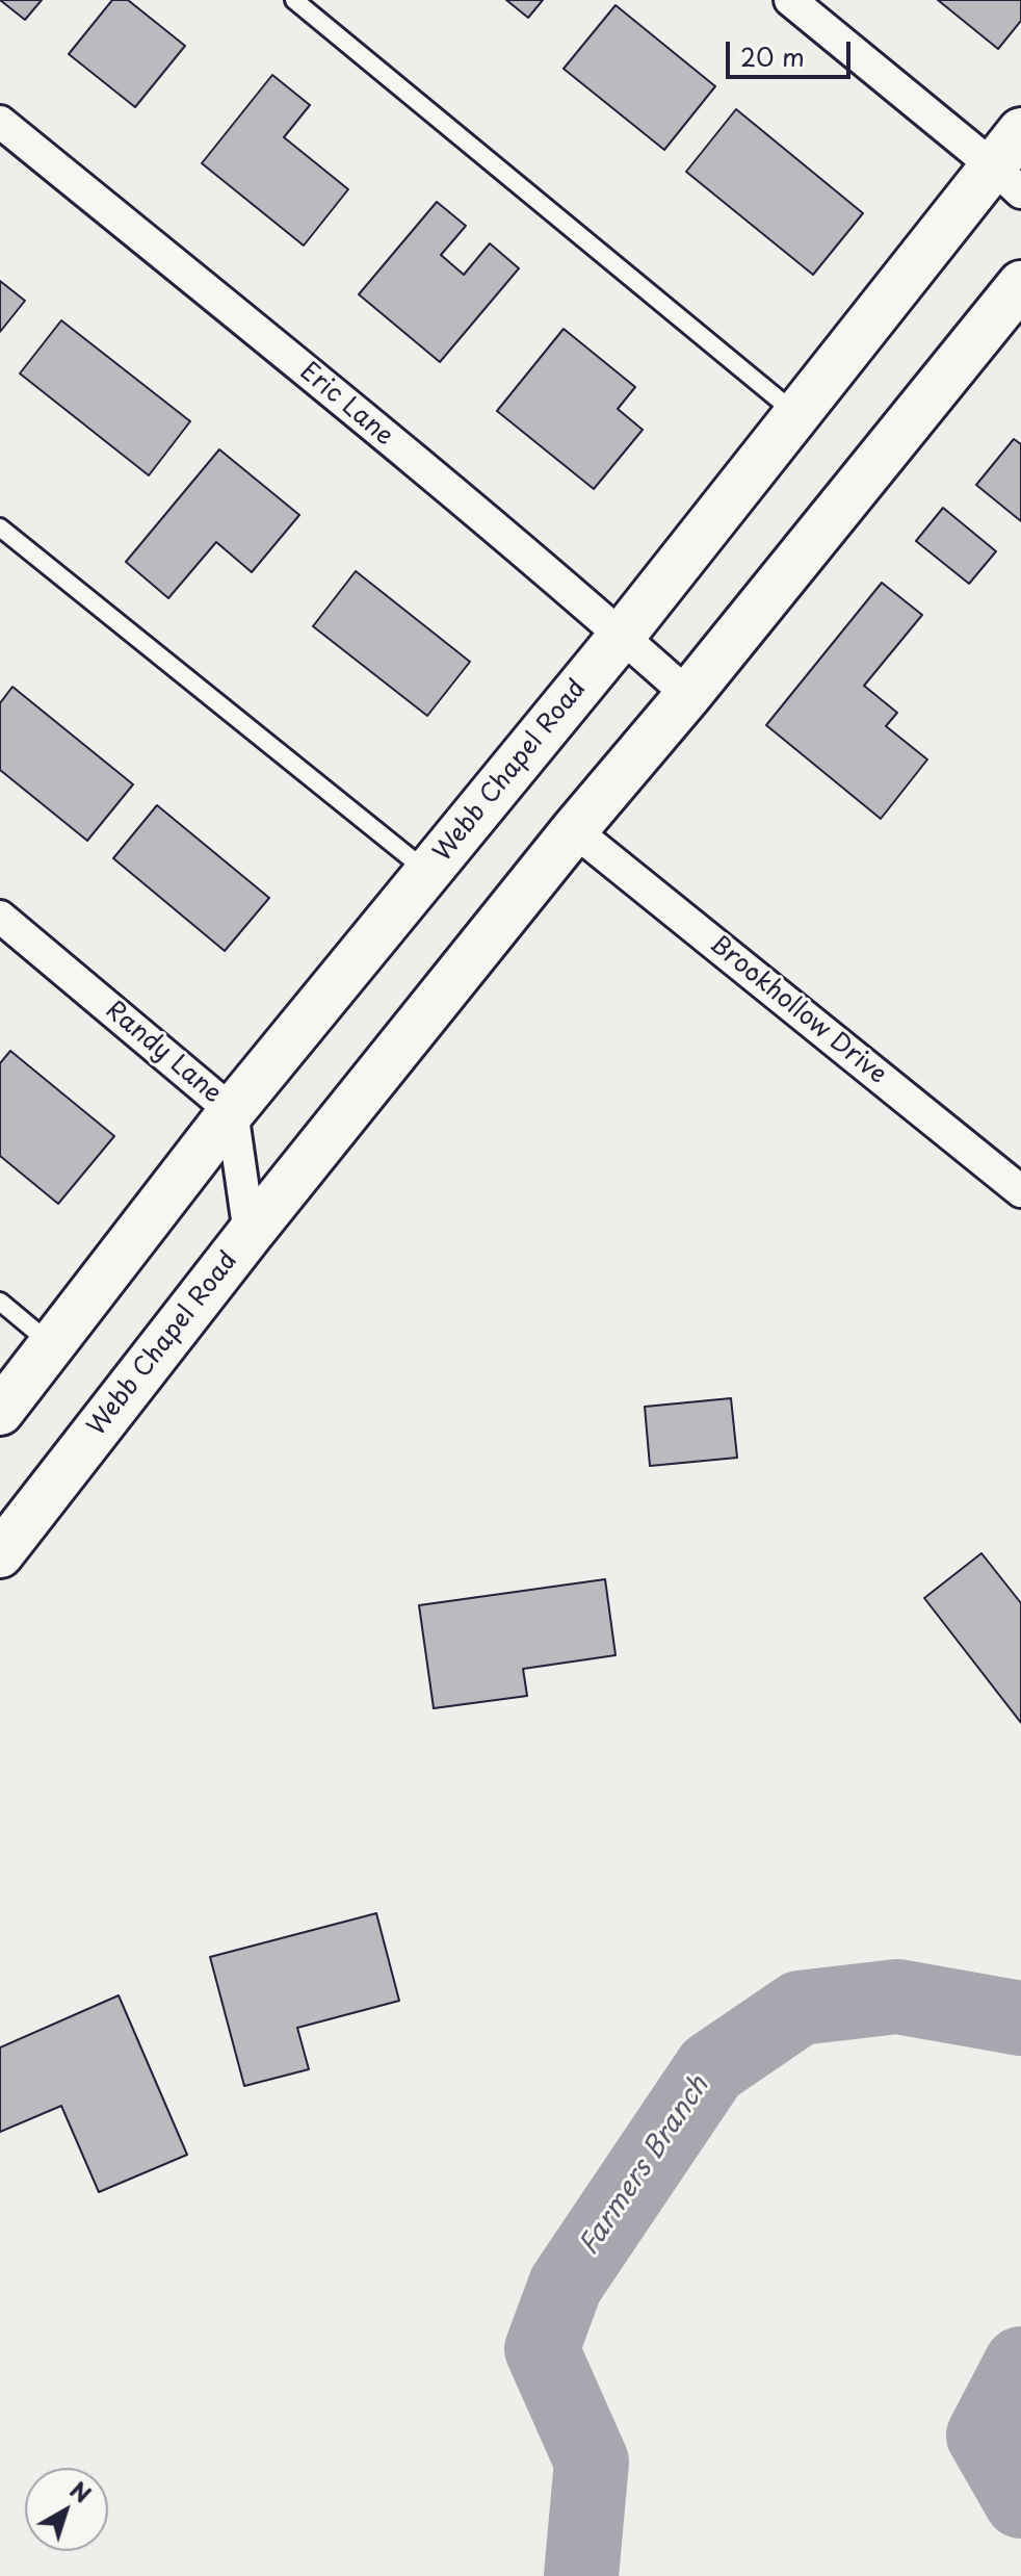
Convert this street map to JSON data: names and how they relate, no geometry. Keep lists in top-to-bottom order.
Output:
{
  "streets": {
    "main road": ["Webb Chapel Road"],
    "street": ["Eric Lane", "Brookhollow Drive", "Randy Lane"]
  },
  "crossings": [
    ["Eric Lane", "Webb Chapel Road"],
    ["Webb Chapel Road", "Brookhollow Drive"],
    ["Webb Chapel Road", "Randy Lane"]
  ],
  "water": ["Farmers Branch"],
  "scale_bar": "20 m",
  "north": "top right"
}
